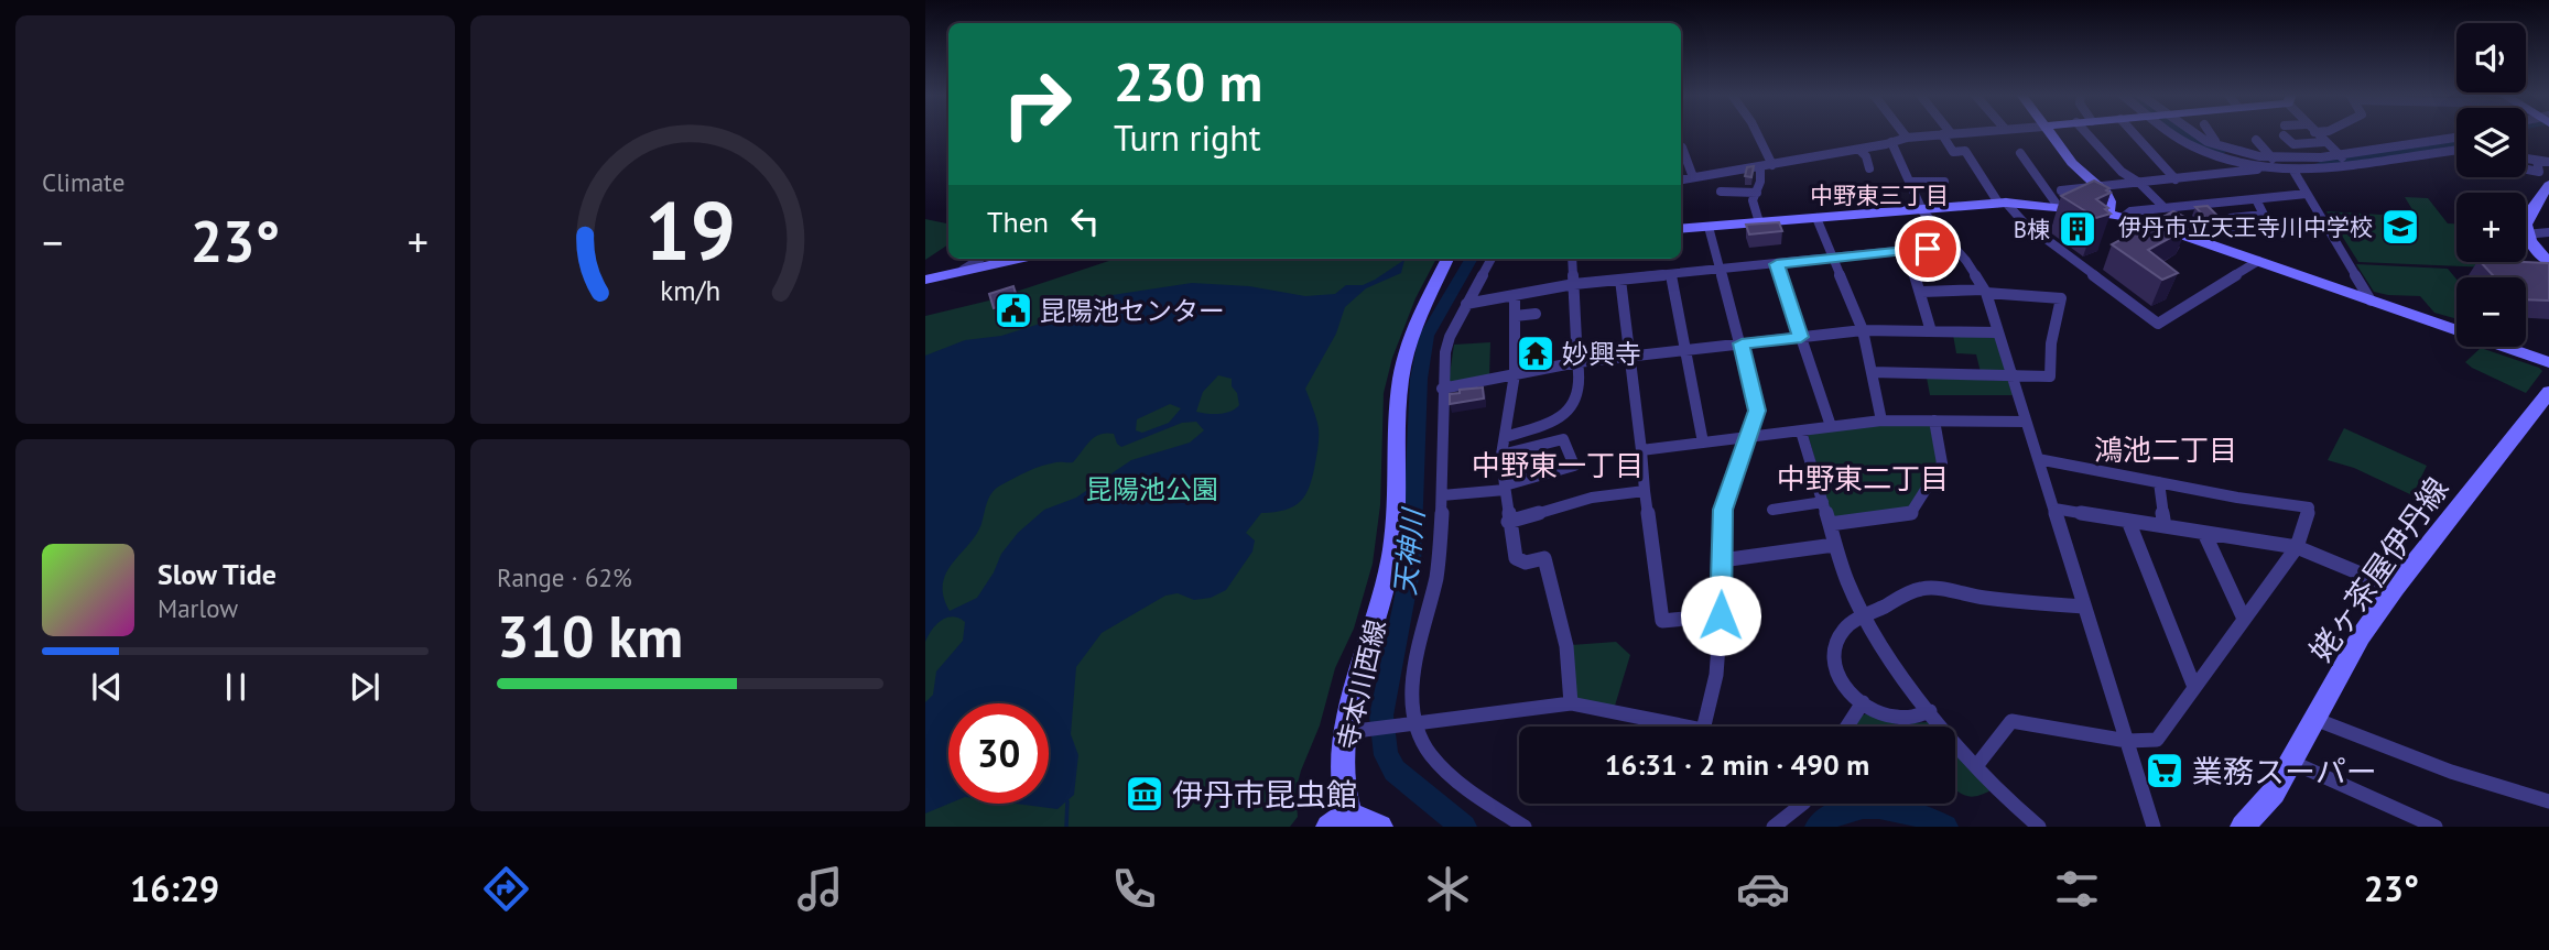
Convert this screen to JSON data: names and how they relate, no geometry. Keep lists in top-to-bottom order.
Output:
{
  "streets": {
    "main road": ["姥ヶ茶屋伊丹線", "寺本川西線"]
  },
  "districts": [
    "中野東三丁目",
    "鴻池二丁目",
    "中野東一丁目",
    "中野東二丁目"
  ],
  "water": ["天神川"],
  "parks": ["昆陽池公園"],
  "places": {
    "school or university": ["伊丹市立天王寺川中学校"],
    "building": ["B棟"],
    "public building": ["昆陽池センター"],
    "temple": ["妙興寺"],
    "supermarket": ["業務スーパー"],
    "museum": ["伊丹市昆虫館"]
  },
  "page": {
    "tile": [
      "Climate",
      ["Range · 62%", "310 km"]
    ],
    "map_buttons": ["+", "−"],
    "turn": ["230 m", "Turn right"],
    "then": "Then",
    "heat": ["−", "23°", "+"],
    "song": ["Slow Tide", "Marlow"],
    "limit": "30",
    "trip": "16:31 · 2 min · 490 m",
    "tabs": ["16:29", "23°"],
    "gauge": ["19", "km/h"]
  }
}
